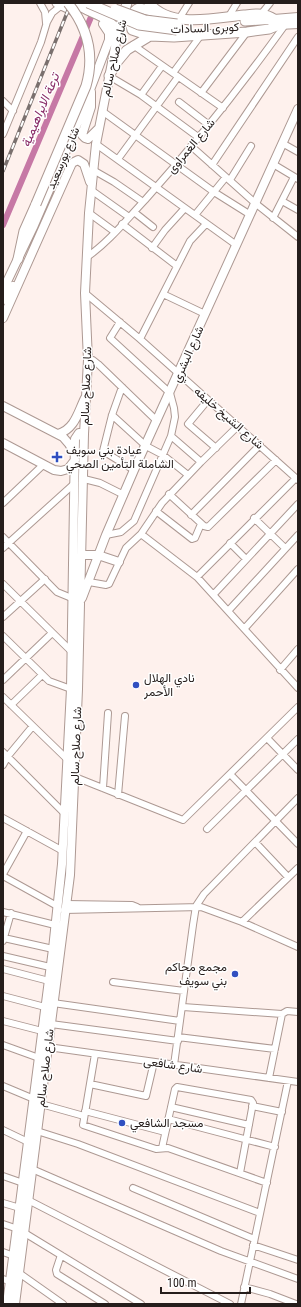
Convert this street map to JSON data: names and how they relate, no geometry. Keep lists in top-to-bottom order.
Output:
{
  "streets": {
    "highway": ["كوبرى السادات", "شارع صلاح سالم"],
    "main road": ["شارع بورسعيد", "شارع البشري"],
    "street": ["شارع الغمراوى", "شارع الشيخ خليفه", "شارع شافعى"]
  },
  "crossings": [
    ["كوبرى السادات", "شارع الغمراوى"],
    ["شارع صلاح سالم", "شارع الغمراوى"],
    ["شارع صلاح سالم", "شارع البشري"],
    ["شارع صلاح سالم", "شارع الشيخ خليفه"],
    ["شارع صلاح سالم", "شارع شافعى"],
    ["شارع البشري", "شارع الشيخ خليفه"]
  ],
  "water": ["ترعة الابراهيمية"],
  "places": {
    "health": ["عيادة بني سويف الشاملة التأمين الصحي"],
    "other": ["نادي الهلال الأحمر", "مجمع محاكم بني سويف", "مسجد الشافعي"]
  },
  "scale_bar": "100 m"
}
